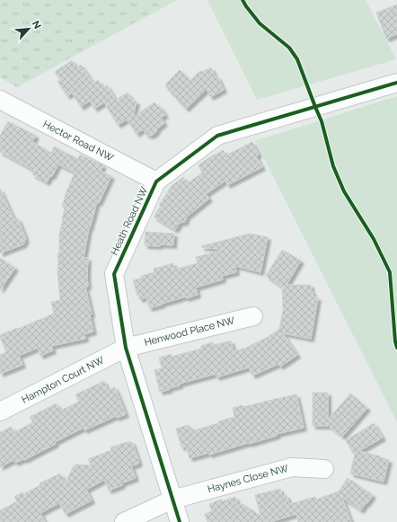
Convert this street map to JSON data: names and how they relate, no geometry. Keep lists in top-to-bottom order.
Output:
{
  "streets": {
    "street": [
      "Hector Road NW",
      "Heath Road NW",
      "Henwood Place NW",
      "Hampton Court NW",
      "Haynes Close NW"
    ]
  },
  "crossings": [
    ["Hector Road NW", "Heath Road NW"],
    ["Heath Road NW", "Henwood Place NW"],
    ["Heath Road NW", "Hampton Court NW"],
    ["Heath Road NW", "Haynes Close NW"],
    ["Henwood Place NW", "Hampton Court NW"]
  ],
  "north": "top right"
}
